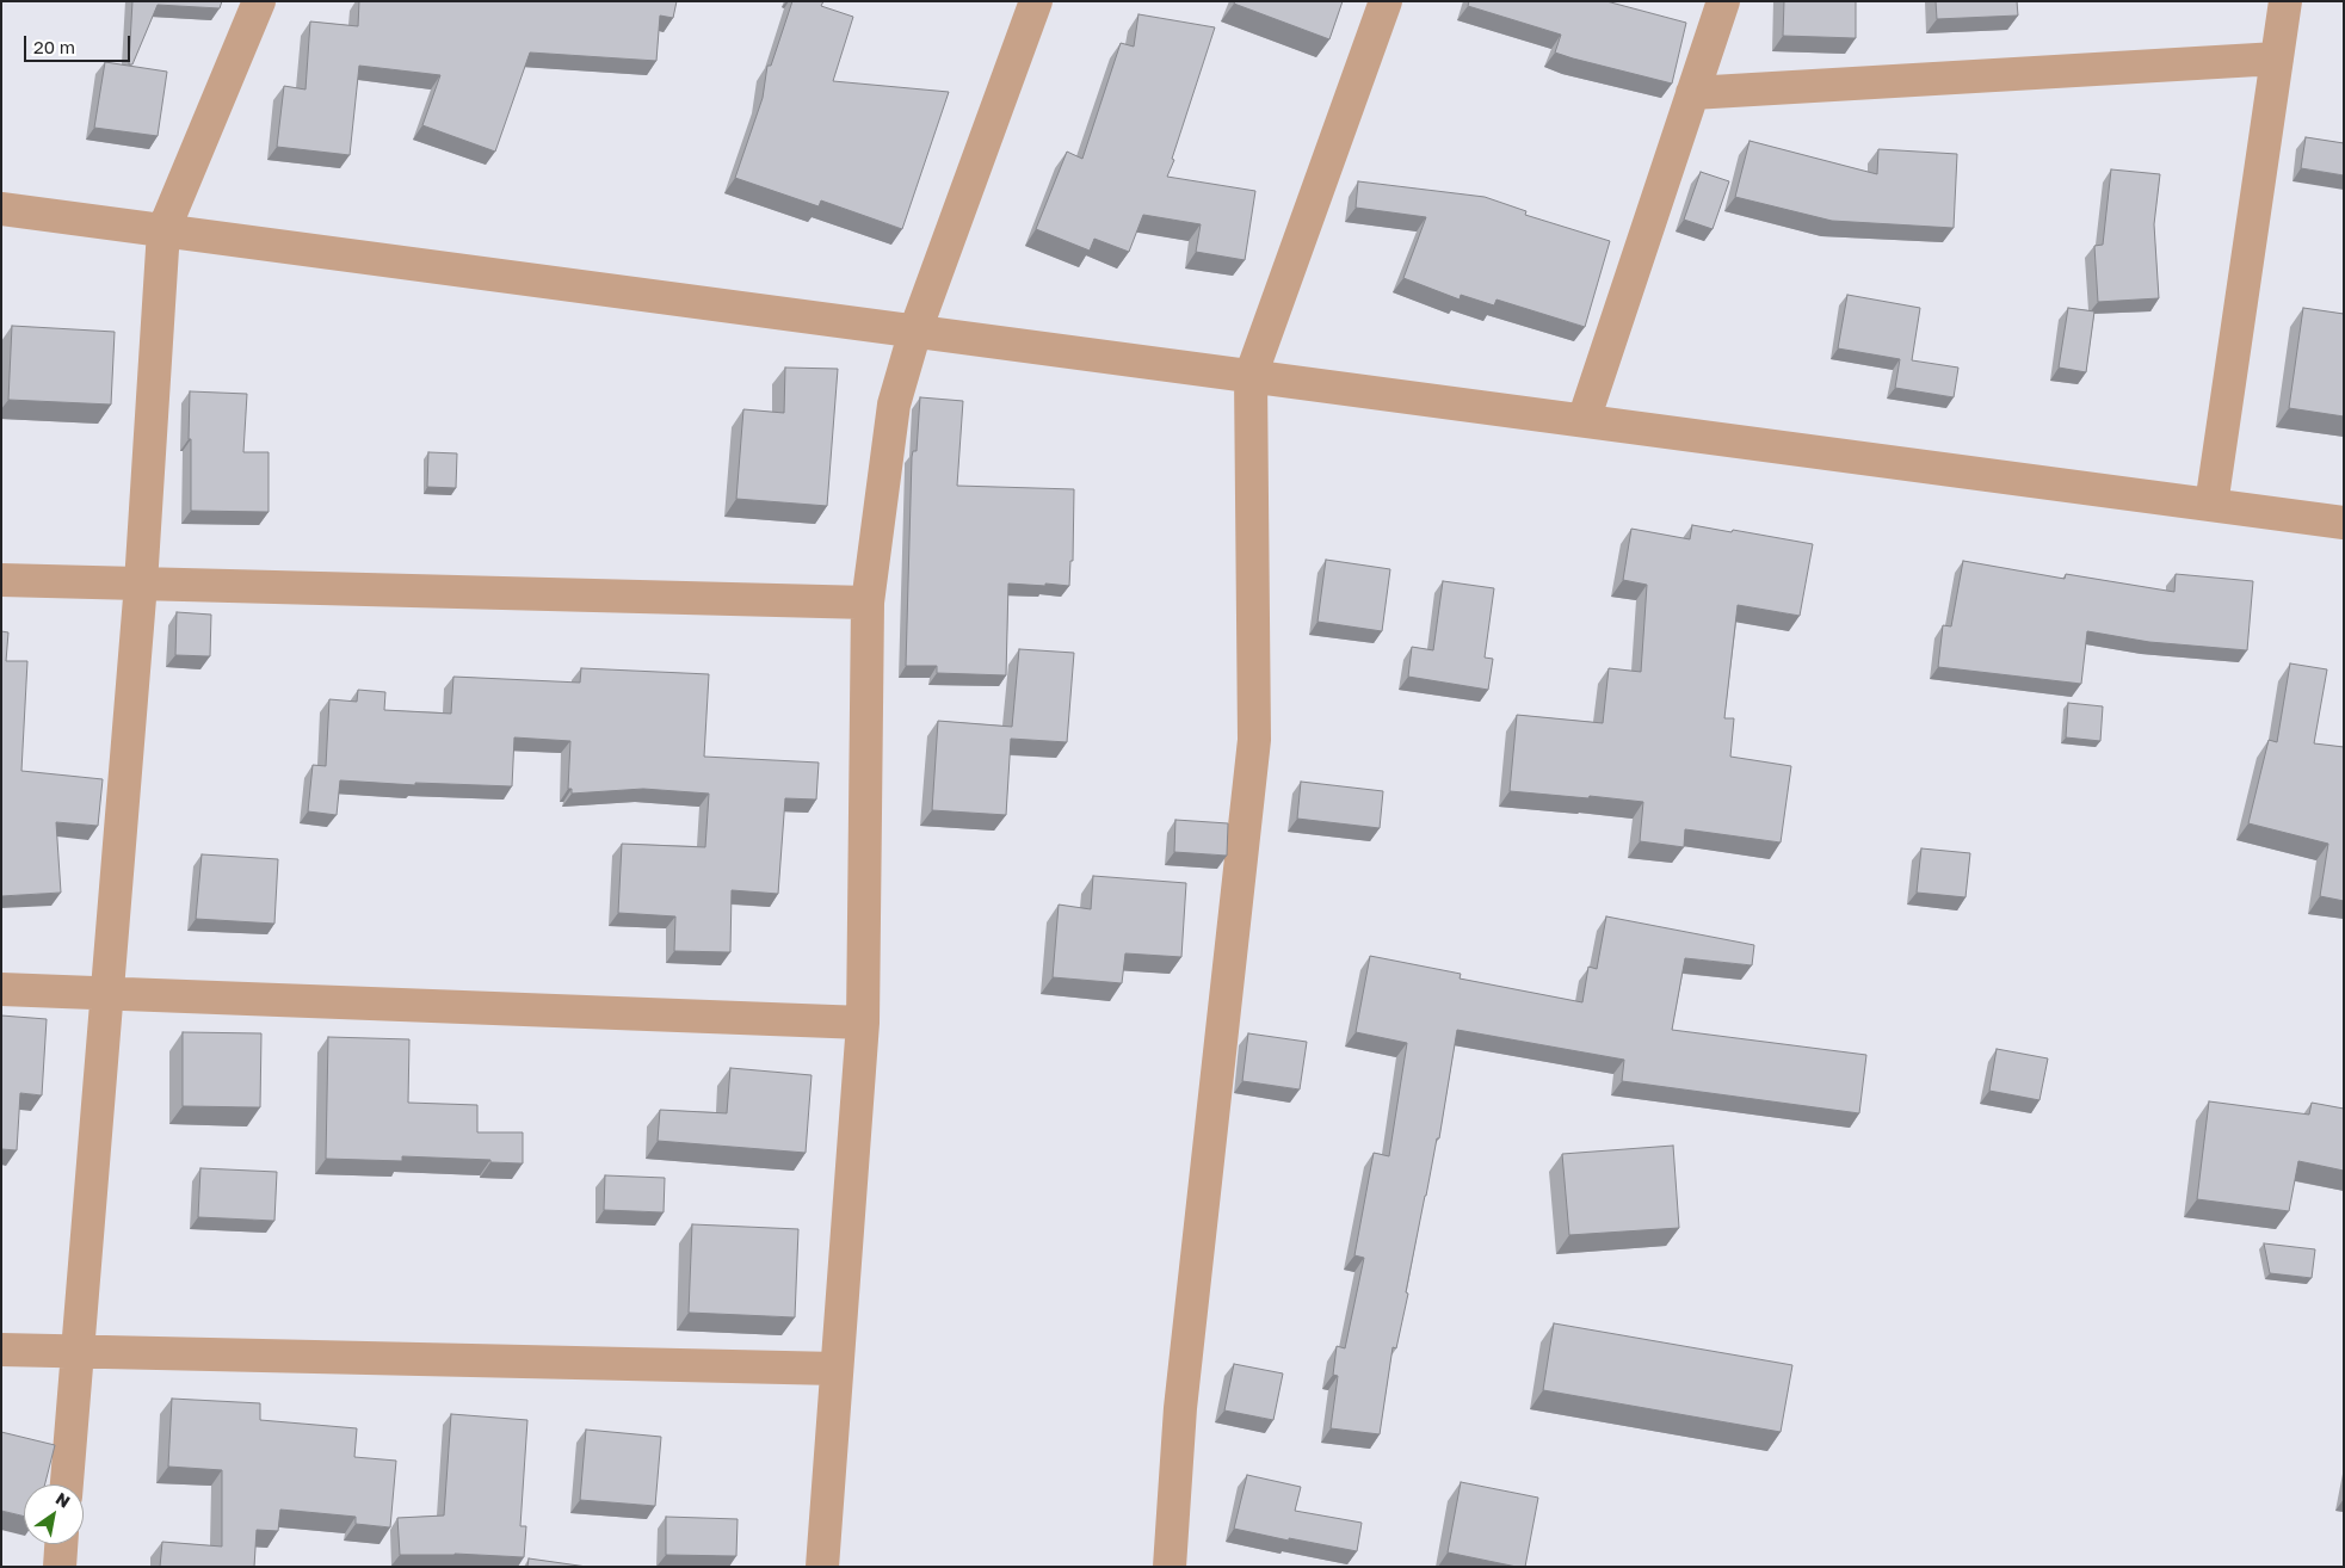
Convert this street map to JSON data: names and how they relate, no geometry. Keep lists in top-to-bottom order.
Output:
{
  "scale_bar": "20 m",
  "north": "top right"
}
